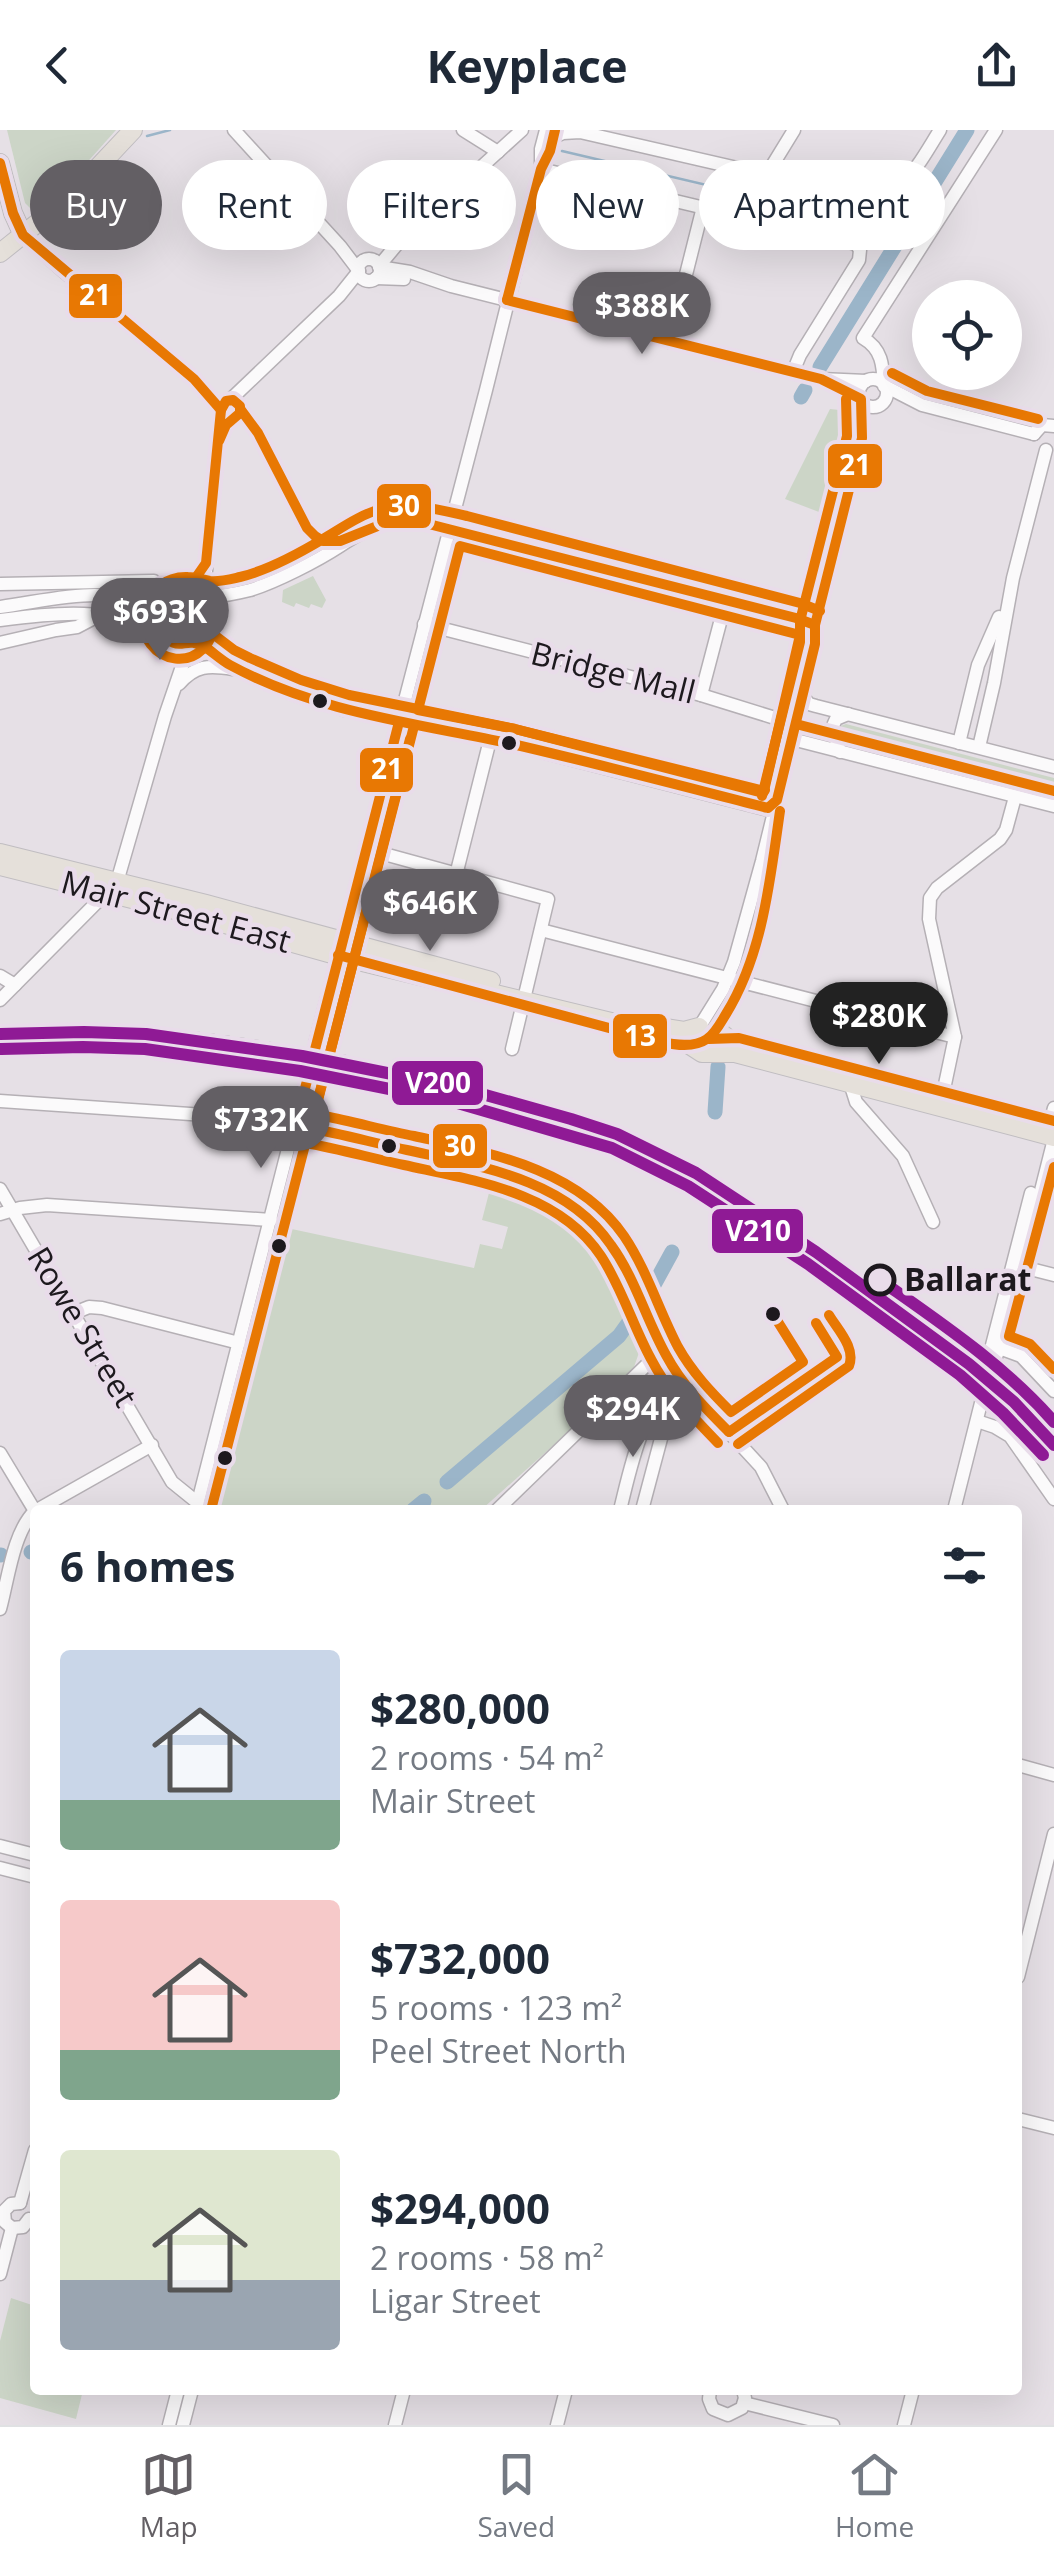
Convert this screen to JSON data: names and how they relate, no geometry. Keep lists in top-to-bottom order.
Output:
{
  "streets": {
    "main road": ["Mair Street East"],
    "street": ["Bridge Mall", "Rowe Street"]
  },
  "places": ["Ballarat"],
  "lines": [
    "transit line 21",
    "transit line 30",
    "transit line 13",
    "transit line V200",
    "transit line V210"
  ],
  "page": {
    "header": "Keyplace",
    "chip": [
      "Buy",
      "Rent",
      "Filters",
      "New",
      "Apartment"
    ],
    "price": [
      "$388K",
      "$693K",
      "$646K",
      "$280K",
      "$732K",
      "$294K"
    ],
    "heading": "6 homes",
    "list": [
      {
        "name": "$280,000",
        "note": "2 rooms · 54 m² · Mair Street"
      },
      {
        "name": "$732,000",
        "note": "5 rooms · 123 m² · Peel Street North"
      },
      {
        "name": "$294,000",
        "note": "2 rooms · 58 m² · Ligar Street"
      }
    ],
    "tabs": ["Map", "Saved", "Home"]
  }
}
